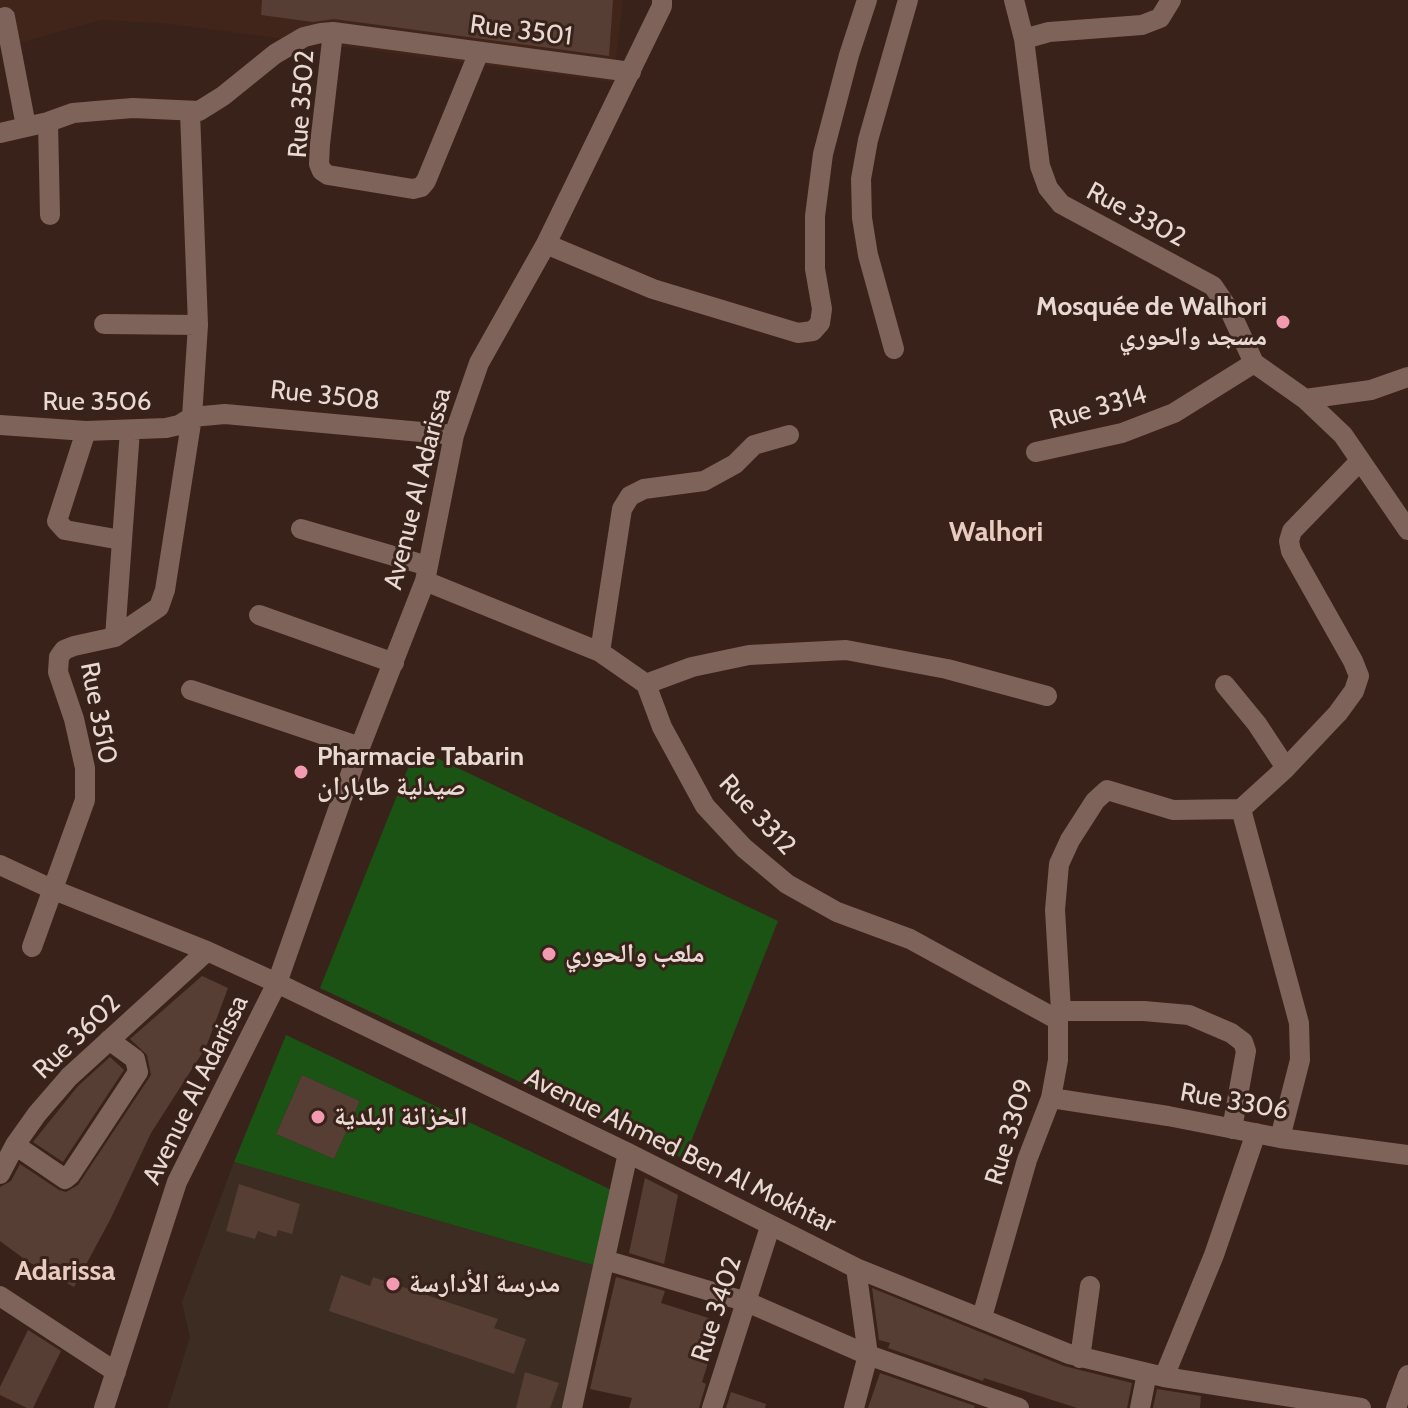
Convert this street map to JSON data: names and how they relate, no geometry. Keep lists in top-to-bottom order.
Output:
{
  "streets": {
    "street": [
      "Rue 3501",
      "Rue 3502",
      "Rue 3302",
      "Rue 3508",
      "Rue 3506",
      "Rue 3314",
      "Avenue Al Adarissa",
      "Rue 3510",
      "Rue 3312",
      "Rue 3602",
      "Rue 3306",
      "Rue 3309",
      "Avenue Ahmed Ben Al Mokhtar",
      "Rue 3402"
    ]
  },
  "crossings": [
    ["Rue 3501", "Rue 3502"],
    ["Rue 3501", "Avenue Al Adarissa"],
    ["Rue 3501", "Rue 3510"],
    ["Rue 3302", "Rue 3314"],
    ["Rue 3508", "Rue 3506"],
    ["Rue 3508", "Avenue Al Adarissa"],
    ["Rue 3508", "Rue 3510"],
    ["Rue 3506", "Rue 3510"],
    ["Avenue Al Adarissa", "Avenue Ahmed Ben Al Mokhtar"],
    ["Rue 3510", "Avenue Ahmed Ben Al Mokhtar"],
    ["Rue 3312", "Rue 3309"],
    ["Rue 3602", "Avenue Ahmed Ben Al Mokhtar"],
    ["Rue 3306", "Rue 3309"],
    ["Rue 3309", "Avenue Ahmed Ben Al Mokhtar"],
    ["Avenue Ahmed Ben Al Mokhtar", "Rue 3402"]
  ],
  "districts": ["Walhori", "Adarissa"],
  "places": [
    "Mosquée de Walhori مسجد والحوري",
    "Pharmacie Tabarin صيدلية طاباران",
    "ملعب والحوري",
    "الخزانة البلدية",
    "مدرسة الأدارسة"
  ]
}
